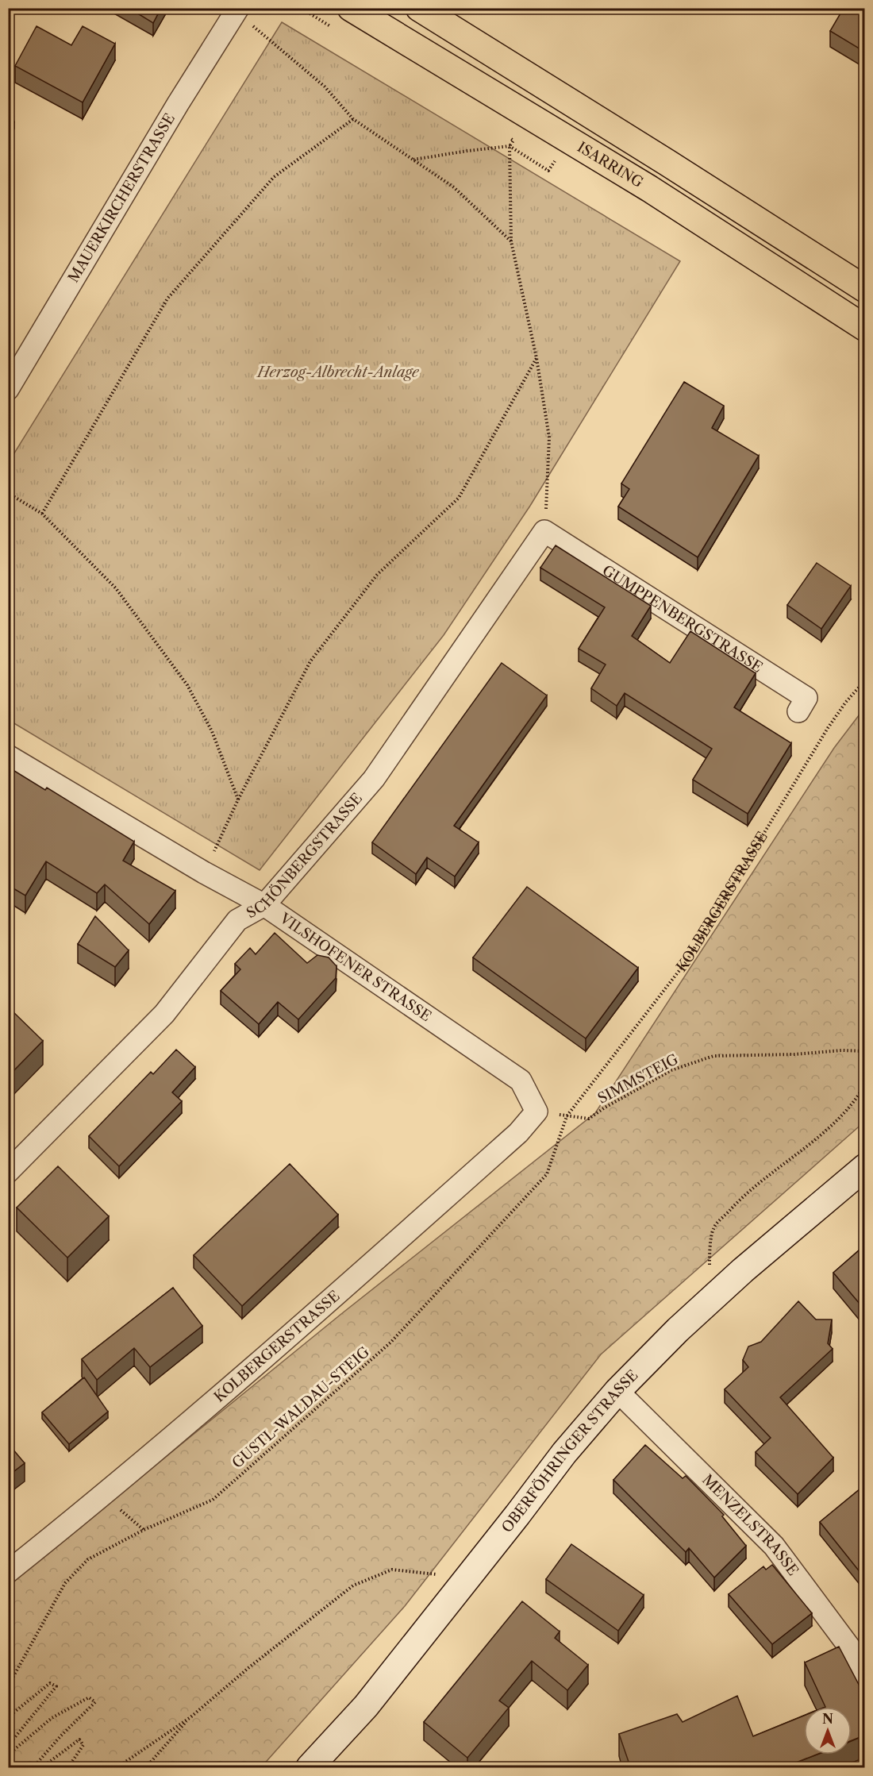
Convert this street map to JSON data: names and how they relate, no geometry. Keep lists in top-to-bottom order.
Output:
{
  "streets": {
    "highway": ["ISARRING"],
    "main road": ["OBERFÖHRINGER STRASSE"],
    "street": [
      "MAUERKIRCHERSTRASSE",
      "GUMPPENBERGSTRASSE",
      "SCHÖNBERGSTRASSE",
      "KOLBERGERSTRASSE",
      "VILSHOFENER STRASSE",
      "MENZELSTRASSE"
    ],
    "path": ["SIMMSTEIG", "GUSTL-WALDAU-STEIG"]
  },
  "crossings": [
    ["GUMPPENBERGSTRASSE", "SCHÖNBERGSTRASSE"],
    ["SCHÖNBERGSTRASSE", "VILSHOFENER STRASSE"],
    ["KOLBERGERSTRASSE", "VILSHOFENER STRASSE"],
    ["KOLBERGERSTRASSE", "SIMMSTEIG"],
    ["KOLBERGERSTRASSE", "GUSTL-WALDAU-STEIG"],
    ["VILSHOFENER STRASSE", "SIMMSTEIG"],
    ["SIMMSTEIG", "GUSTL-WALDAU-STEIG"],
    ["OBERFÖHRINGER STRASSE", "MENZELSTRASSE"]
  ],
  "parks": ["Herzog-Albrecht-Anlage"],
  "north": "top"
}
